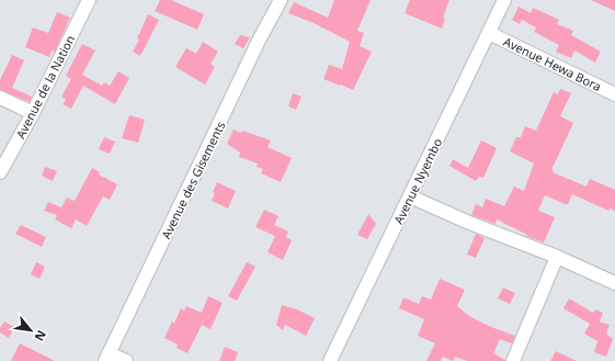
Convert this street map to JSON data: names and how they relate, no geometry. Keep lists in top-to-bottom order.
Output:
{
  "streets": {
    "street": [
      "Avenue Hewa Bora",
      "Avenue de la Nation",
      "Avenue des Gisements",
      "Avenue Nyembo"
    ]
  },
  "crossings": [
    ["Avenue Hewa Bora", "Avenue Nyembo"]
  ],
  "north": "bottom right"
}
